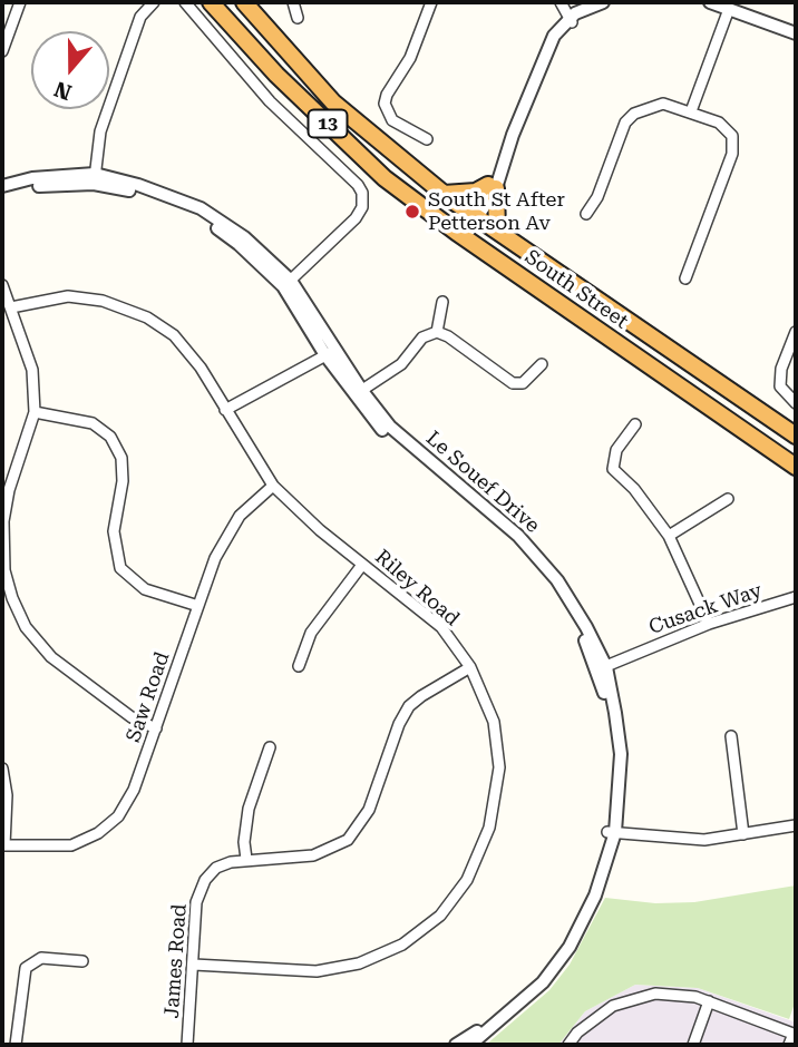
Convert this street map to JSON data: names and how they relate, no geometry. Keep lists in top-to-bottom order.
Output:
{
  "streets": {
    "highway": ["13", "South Street"],
    "street": [
      "Le Souef Drive",
      "Riley Road",
      "Cusack Way",
      "Saw Road",
      "James Road"
    ]
  },
  "crossings": [
    ["Le Souef Drive", "Cusack Way"],
    ["Riley Road", "Saw Road"],
    ["Riley Road", "James Road"]
  ],
  "places": ["South St After Petterson Av"],
  "north": "bottom"
}
